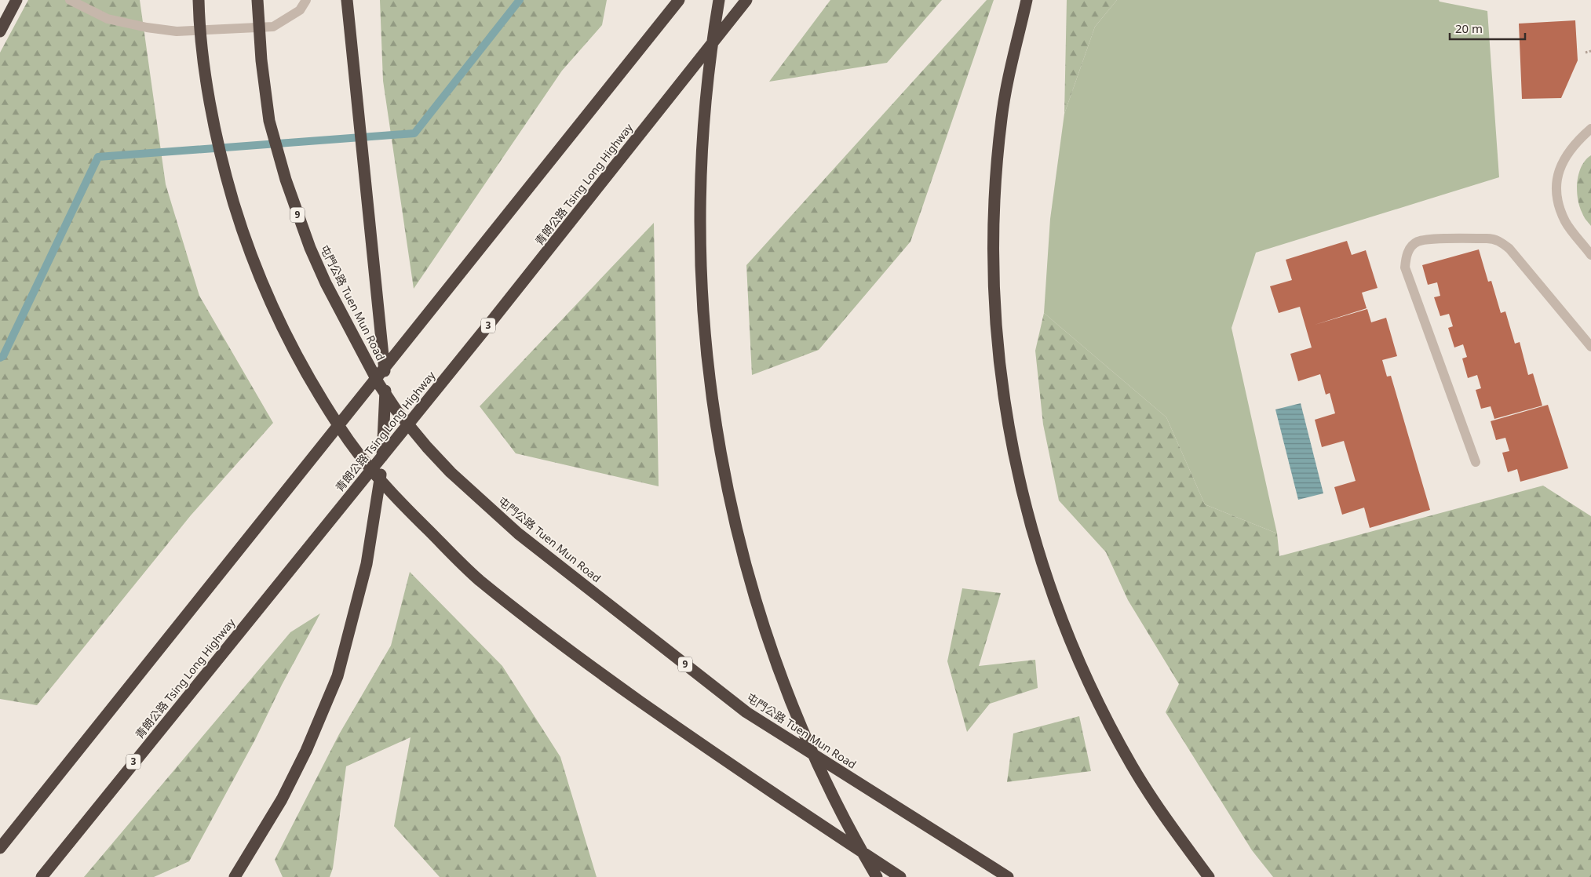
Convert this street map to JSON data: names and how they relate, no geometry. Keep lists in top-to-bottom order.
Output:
{
  "streets": {
    "highway": [
      "青朗公路 Tsing Long Highway",
      "9",
      "屯門公路 Tuen Mun Road",
      "3"
    ]
  },
  "scale_bar": "20 m"
}
